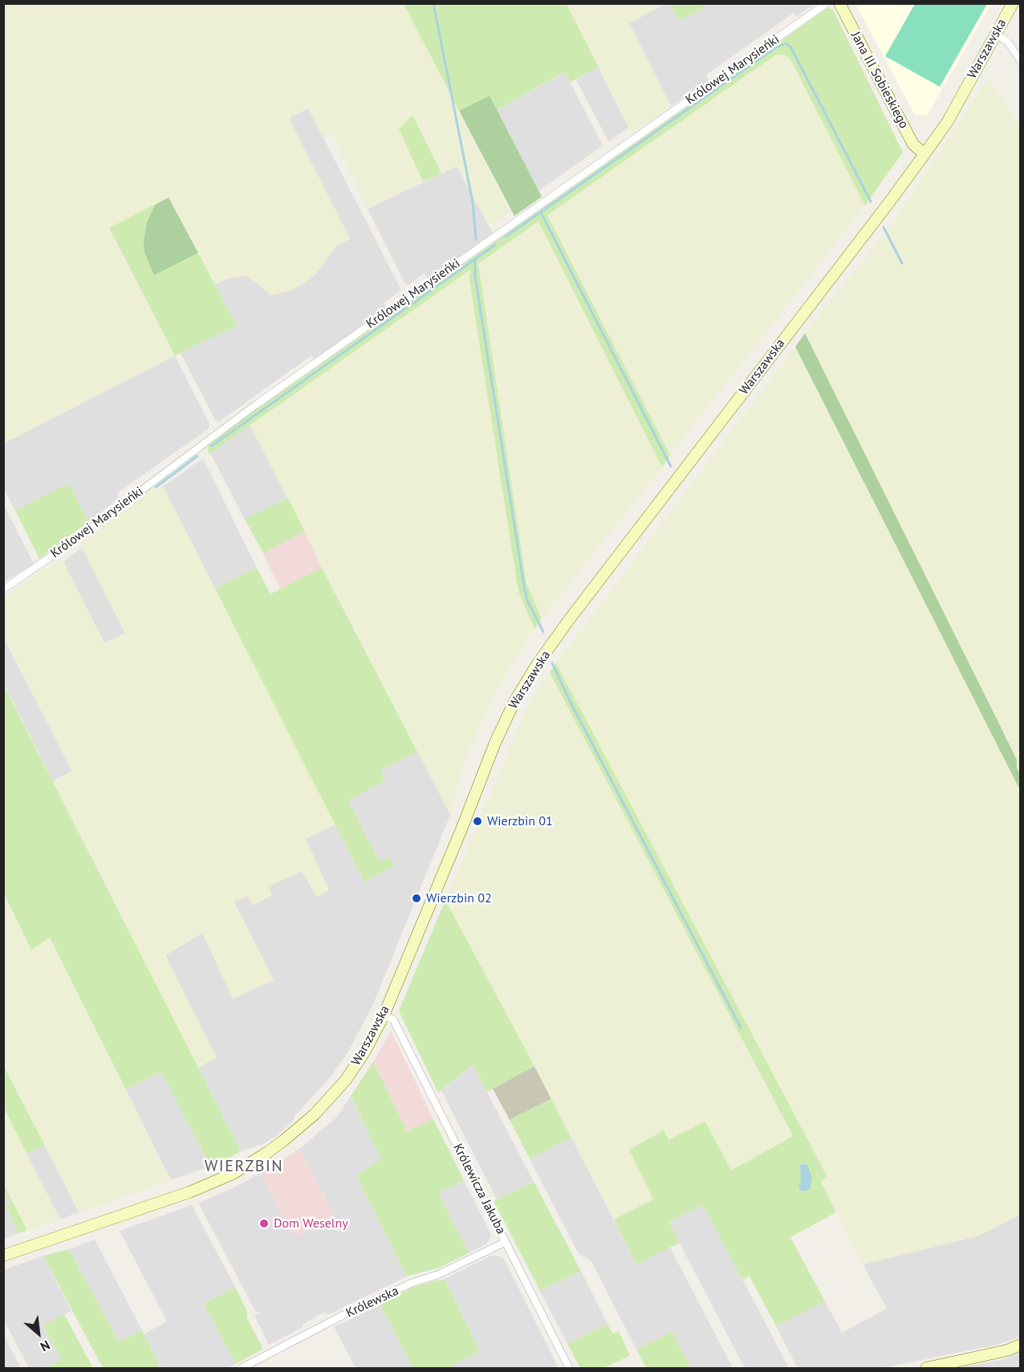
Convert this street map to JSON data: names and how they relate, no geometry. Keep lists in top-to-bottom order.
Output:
{
  "streets": {
    "main road": ["Warszawska", "Jana III Sobieskiego"],
    "street": ["Królowej Marysieńki", "Królewicza Jakuba", "Królewska"]
  },
  "crossings": [
    ["Warszawska", "Jana III Sobieskiego"],
    ["Warszawska", "Królewicza Jakuba"],
    ["Królewicza Jakuba", "Królewska"]
  ],
  "districts": ["WIERZBIN"],
  "places": ["Wierzbin 01", "Wierzbin 02", "Dom Weselny"],
  "north": "bottom right"
}
